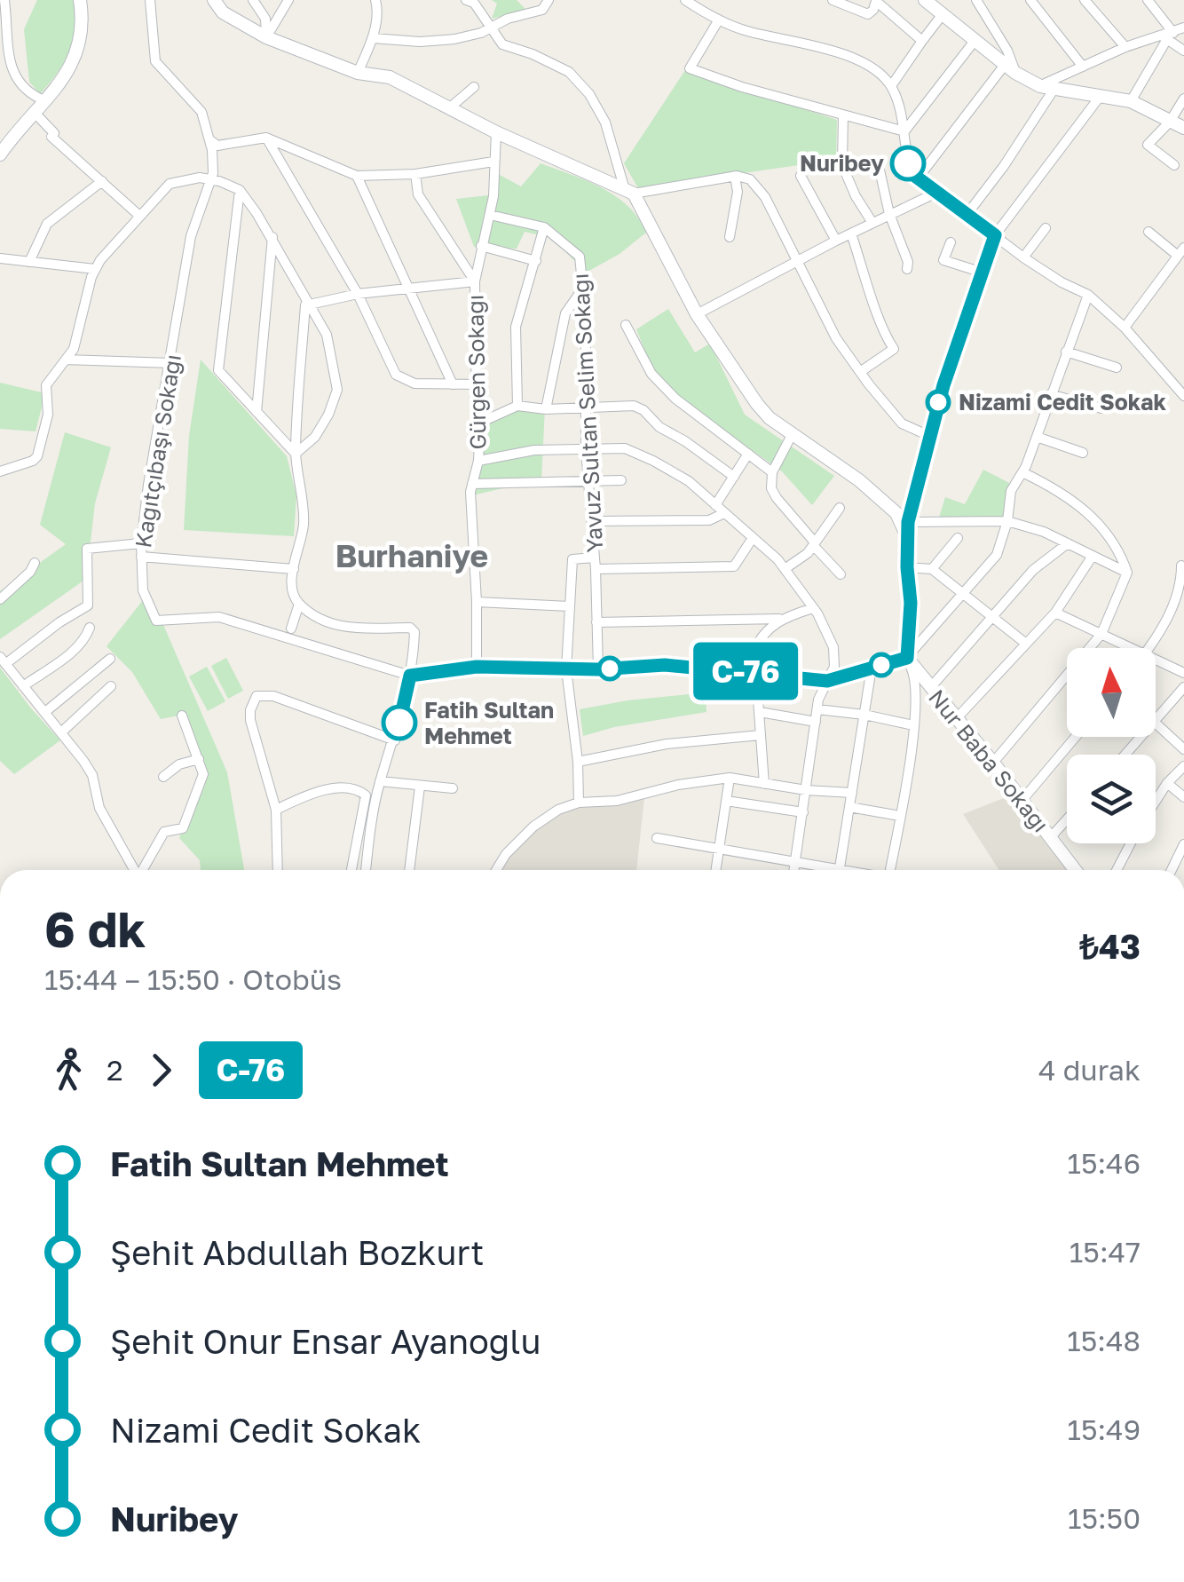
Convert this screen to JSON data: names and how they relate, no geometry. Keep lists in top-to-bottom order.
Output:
{
  "streets": {
    "main road": ["Nur Baba Sokağı"],
    "street": ["Gürgen Sokağı", "Yavuz Sultan Selim Sokağı", "Kağıtçıbaşı Sokağı"]
  },
  "crossings": [
    ["Gürgen Sokağı", "Yavuz Sultan Selim Sokağı"]
  ],
  "districts": ["Burhaniye"],
  "places": ["Nuribey", "Nizami Cedit Sokak", "Fatih Sultan Mehmet"],
  "lines": ["bus line C-76"],
  "north": "top",
  "page": {
    "on_map": "C-76",
    "heading": ["6 dk", "15:44 – 15:50 · Otobüs", "₺43"],
    "legs": ["2", "C-76", "4 durak"],
    "list": [
      {
        "name": "Fatih Sultan Mehmet",
        "value": "15:46"
      },
      {
        "name": "Şehit Abdullah Bozkurt",
        "value": "15:47"
      },
      {
        "name": "Şehit Onur Ensar Ayanoğlu",
        "value": "15:48"
      },
      {
        "name": "Nizami Cedit Sokak",
        "value": "15:49"
      },
      {
        "name": "Nuribey",
        "value": "15:50"
      }
    ]
  }
}
